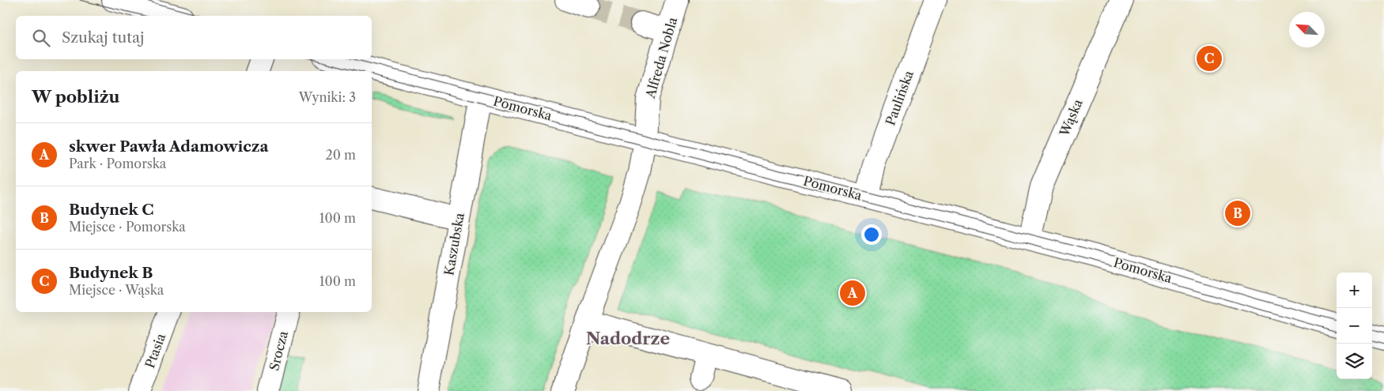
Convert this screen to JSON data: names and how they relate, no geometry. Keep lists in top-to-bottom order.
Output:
{
  "streets": {
    "street": [
      "Alfreda Nobla",
      "Paulińska",
      "Pomorska",
      "Wąska",
      "Kaszubska",
      "Ptasia",
      "Srocza"
    ]
  },
  "crossings": [
    ["Alfreda Nobla", "Pomorska"],
    ["Paulińska", "Pomorska"],
    ["Pomorska", "Wąska"],
    ["Pomorska", "Kaszubska"]
  ],
  "districts": ["Nadodrze"],
  "north": "top left",
  "page": {
    "search": "Szukaj tutaj",
    "pins": ["C", "B", "A"],
    "heading": ["W pobliżu", "Wyniki: 3"],
    "list": [
      {
        "mark": "A",
        "name": "skwer Pawła Adamowicza",
        "note": "Park · Pomorska",
        "value": "20 m"
      },
      {
        "mark": "B",
        "name": "Budynek C",
        "note": "Miejsce · Pomorska",
        "value": "100 m"
      },
      {
        "mark": "C",
        "name": "Budynek B",
        "note": "Miejsce · Wąska",
        "value": "100 m"
      }
    ],
    "map_buttons": ["+", "−"]
  }
}
